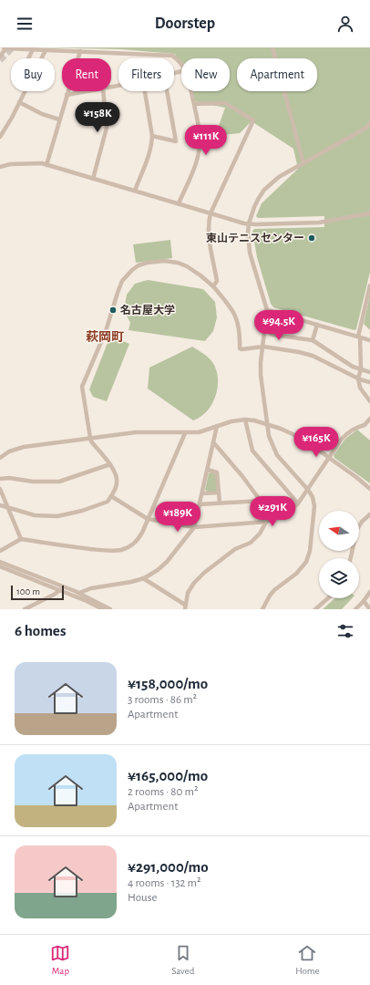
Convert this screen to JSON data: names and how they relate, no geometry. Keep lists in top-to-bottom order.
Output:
{
  "districts": ["萩岡町"],
  "places": ["東山テニスセンター", "名古屋大学"],
  "scale_bar": "100 m",
  "north": "left",
  "page": {
    "header": "Doorstep",
    "chip": [
      "Buy",
      "Rent",
      "Filters",
      "New",
      "Apartment"
    ],
    "price": [
      "¥158K",
      "¥111K",
      "¥94.5K",
      "¥165K",
      "¥291K",
      "¥189K"
    ],
    "scale": "100 m",
    "heading": "6 homes",
    "list": [
      {
        "name": "¥158,000/mo",
        "note": "3 rooms · 86 m² · Apartment"
      },
      {
        "name": "¥165,000/mo",
        "note": "2 rooms · 80 m² · Apartment"
      },
      {
        "name": "¥291,000/mo",
        "note": "4 rooms · 132 m² · House"
      }
    ],
    "tabs": ["Map", "Saved", "Home"]
  }
}
